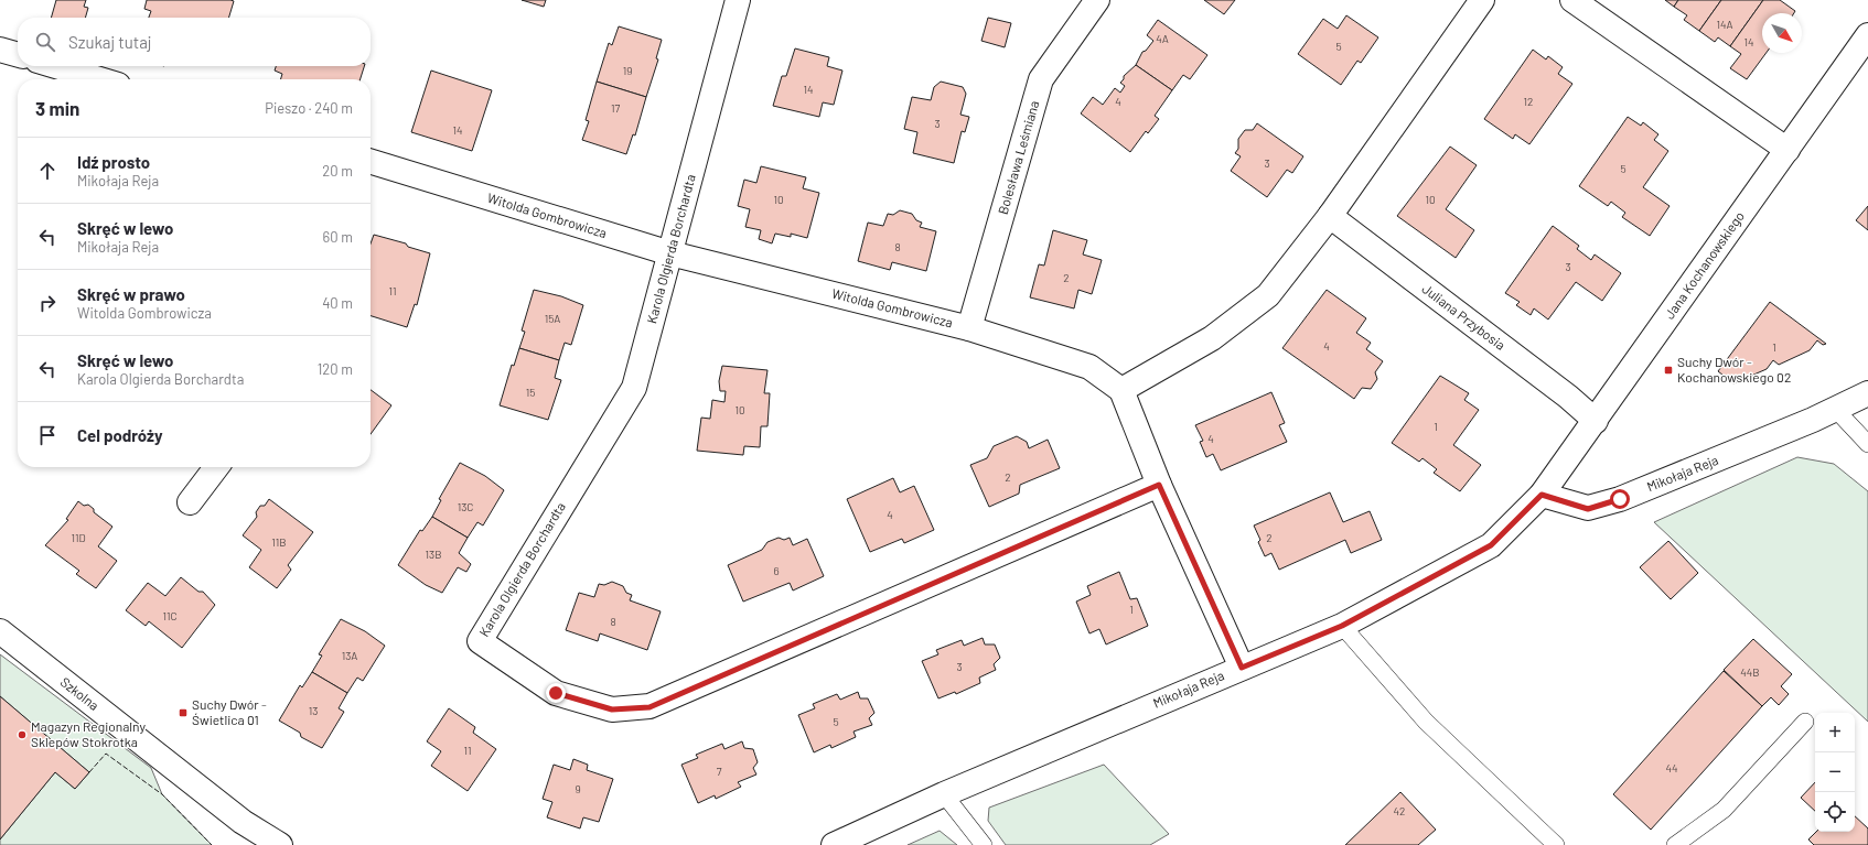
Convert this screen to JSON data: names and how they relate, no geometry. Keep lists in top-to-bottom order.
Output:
{
  "streets": {
    "street": [
      "Bolesława Leśmiana",
      "Witolda Gombrowicza",
      "Karola Olgierda Borchardta",
      "Jana Kochanowskiego",
      "Juliana Przybosia",
      "Mikołaja Reja",
      "Szkolna"
    ]
  },
  "crossings": [
    ["Bolesława Leśmiana", "Witolda Gombrowicza"],
    ["Witolda Gombrowicza", "Karola Olgierda Borchardta"],
    ["Jana Kochanowskiego", "Juliana Przybosia"],
    ["Jana Kochanowskiego", "Mikołaja Reja"]
  ],
  "places": {
    "transit": ["Suchy Dwór - Kochanowskiego 02", "Suchy Dwór - Świetlica 01"],
    "other": ["Magazyn Regionalny Sklepów Stokrotka"]
  },
  "house_numbers": [
    "14A",
    "4A",
    "14",
    "5",
    "19",
    "14",
    "4",
    "12",
    "17",
    "3",
    "14",
    "3",
    "5",
    "10",
    "10",
    "8",
    "3",
    "2",
    "11",
    "15A",
    "4",
    "1",
    "15",
    "10",
    "1",
    "4",
    "2",
    "13C",
    "4",
    "11D",
    "2",
    "11B",
    "13B",
    "6",
    "1",
    "11C",
    "8",
    "13A",
    "3",
    "44B",
    "13",
    "5",
    "11",
    "44",
    "7",
    "9",
    "42"
  ],
  "north": "bottom right",
  "page": {
    "search": "Szukaj tutaj",
    "heading": ["3 min", "Pieszo · 240 m"],
    "list": [
      ["Idź prosto", "Mikołaja Reja", "20 m"],
      ["Skręć w lewo", "Mikołaja Reja", "60 m"],
      ["Skręć w prawo", "Witolda Gombrowicza", "40 m"],
      ["Skręć w lewo", "Karola Olgierda Borchardta", "120 m"],
      "Cel podróży"
    ],
    "map_buttons": ["+", "−"]
  }
}
